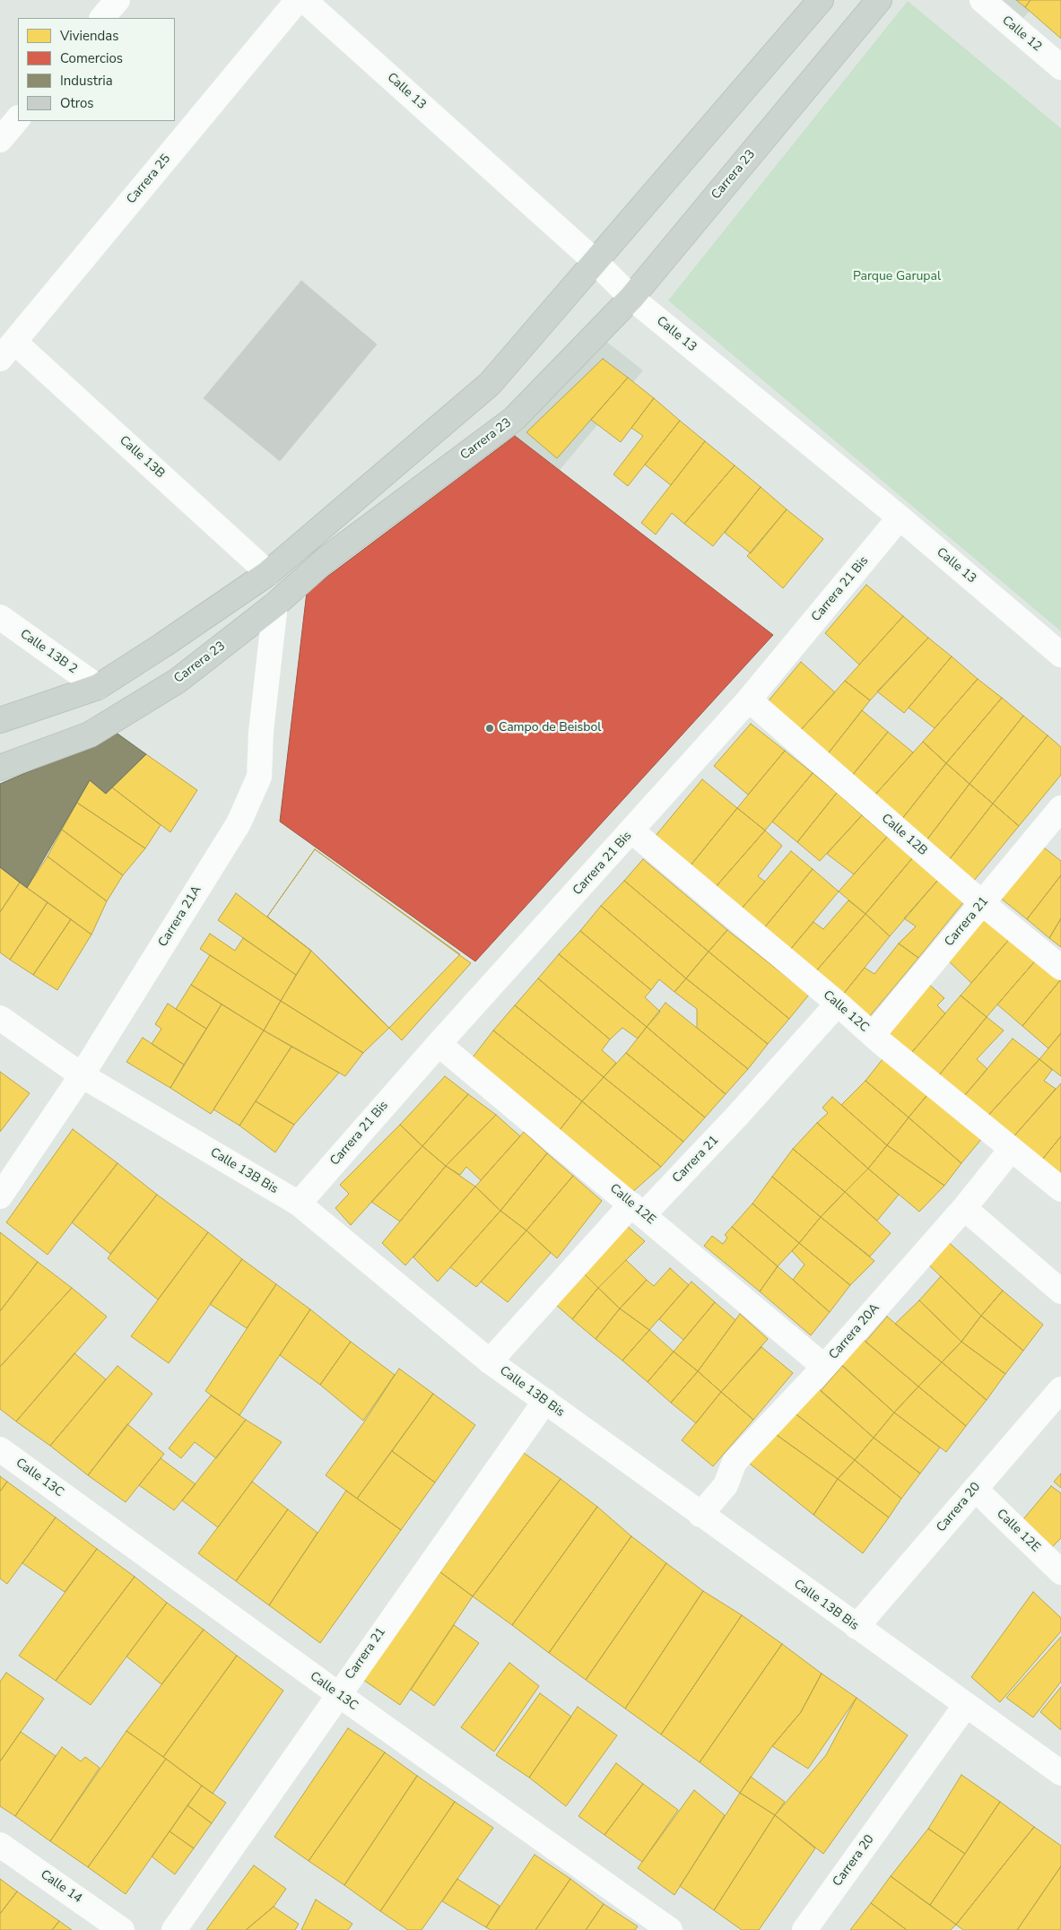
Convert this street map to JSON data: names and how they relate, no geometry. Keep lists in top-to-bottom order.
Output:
{
  "streets": {
    "main road": ["Carrera 23"],
    "street": [
      "Calle 12",
      "Calle 13",
      "Carrera 25",
      "Calle 13B",
      "Carrera 21 Bis",
      "Calle 13B 2",
      "Calle 12B",
      "Carrera 21A",
      "Carrera 21",
      "Calle 12C",
      "Calle 13B Bis",
      "Calle 12E",
      "Carrera 20A",
      "Calle 13C",
      "Carrera 20",
      "Calle 14"
    ]
  },
  "crossings": [
    ["Calle 13", "Carrera 23"],
    ["Calle 13", "Carrera 21 Bis"],
    ["Carrera 23", "Carrera 21A"],
    ["Carrera 25", "Calle 13B"],
    ["Carrera 21 Bis", "Calle 12B"],
    ["Carrera 21 Bis", "Calle 12C"],
    ["Carrera 21 Bis", "Calle 13B Bis"],
    ["Carrera 21 Bis", "Calle 12E"],
    ["Calle 12B", "Carrera 21"],
    ["Carrera 21A", "Calle 13B Bis"],
    ["Carrera 21", "Calle 12C"],
    ["Carrera 21", "Calle 13B Bis"],
    ["Carrera 21", "Calle 12E"],
    ["Carrera 21", "Calle 13C"],
    ["Calle 12C", "Carrera 20A"],
    ["Calle 13B Bis", "Carrera 20A"],
    ["Calle 13B Bis", "Carrera 20"],
    ["Calle 12E", "Carrera 20A"],
    ["Calle 12E", "Carrera 20"]
  ],
  "parks": ["Parque Garupal"],
  "places": ["Campo de Beisbol"],
  "legend": [
    "Viviendas",
    "Comercios",
    "Industria",
    "Otros"
  ]
}
